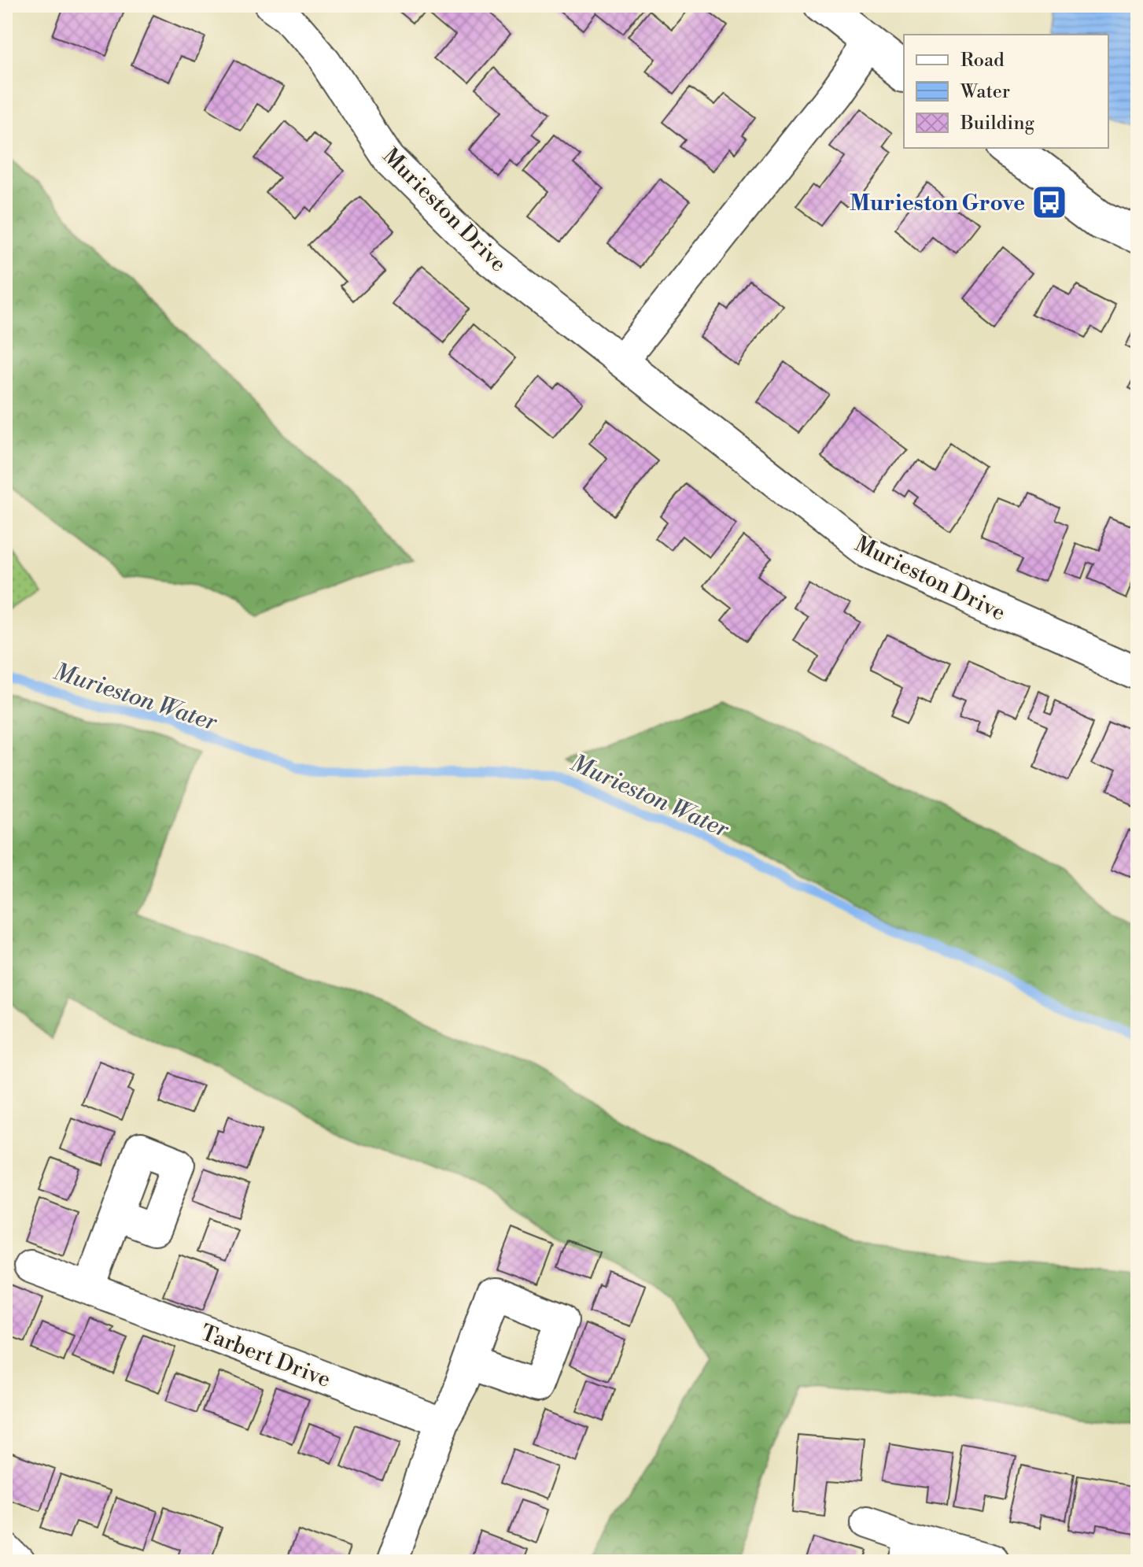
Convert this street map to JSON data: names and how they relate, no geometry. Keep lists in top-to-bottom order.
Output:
{
  "streets": {
    "street": ["Murieston Drive", "Tarbert Drive"]
  },
  "water": ["Murieston Water"],
  "places": {
    "bus stop": ["Murieston Grove"]
  },
  "legend": ["Road", "Water", "Building"]
}
